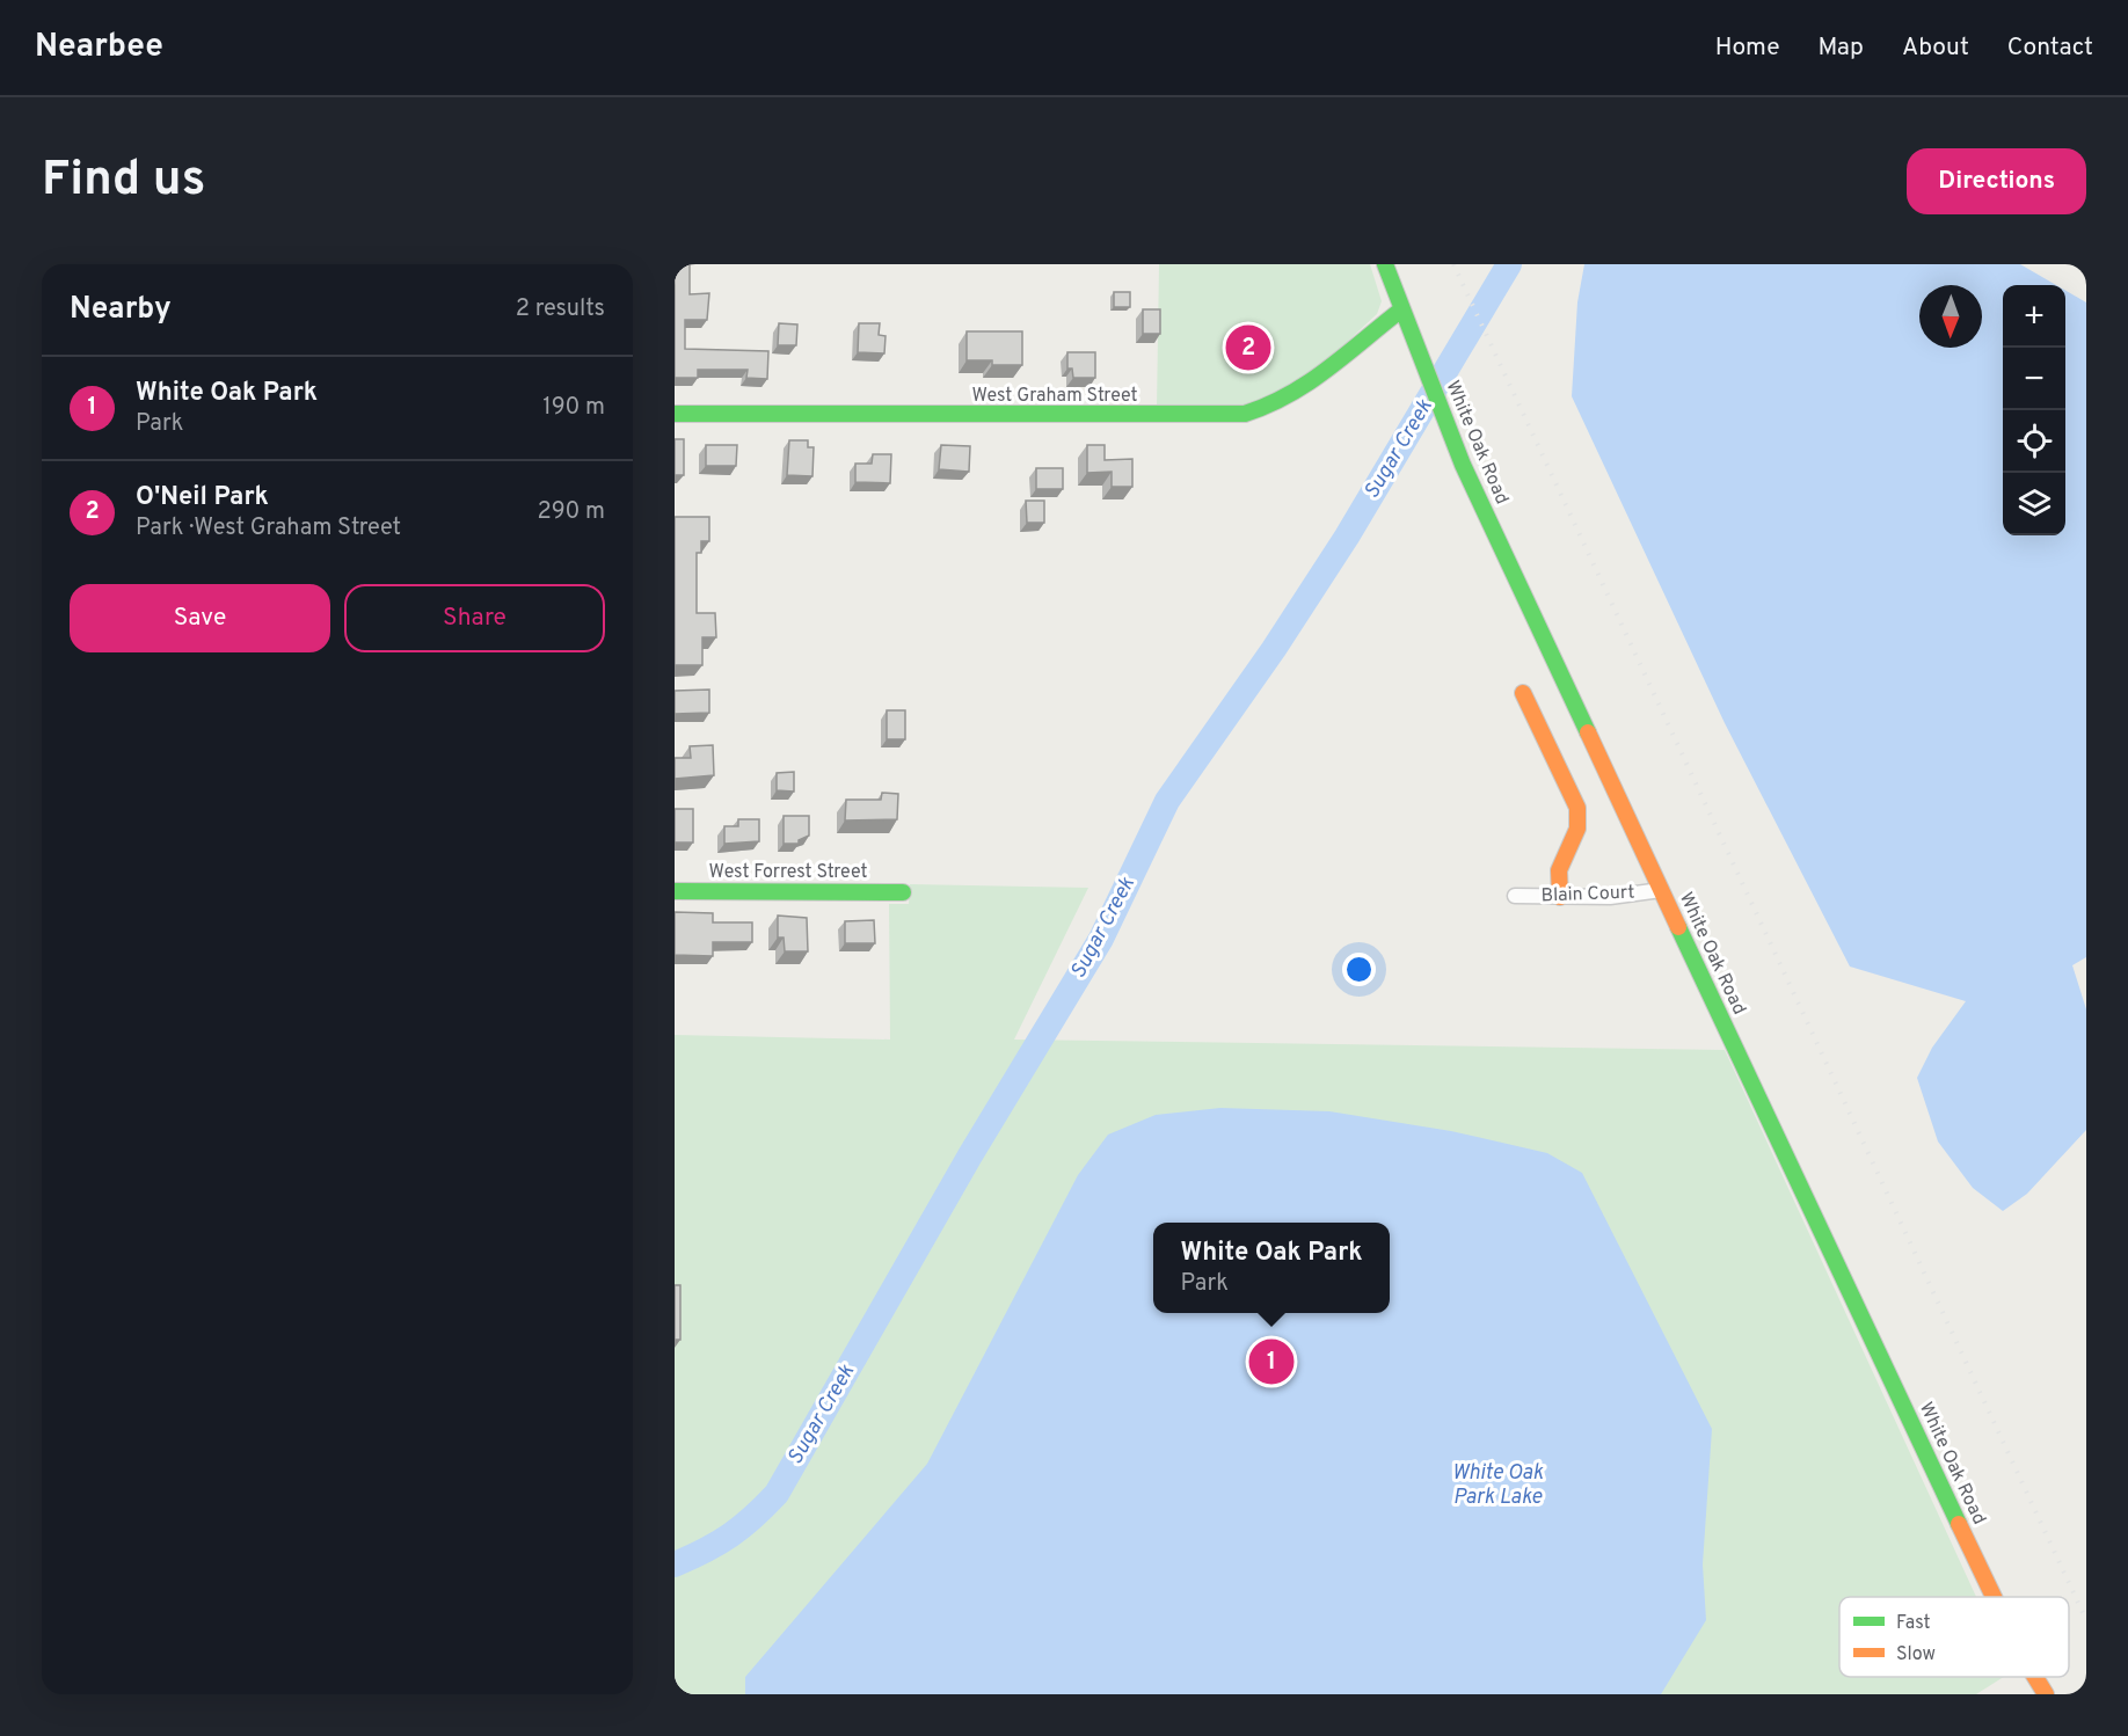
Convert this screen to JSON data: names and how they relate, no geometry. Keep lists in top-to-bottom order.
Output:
{
  "streets": {
    "street": [
      "West Graham Street",
      "White Oak Road",
      "West Forrest Street",
      "Blain Court"
    ]
  },
  "crossings": [
    ["West Graham Street", "White Oak Road"],
    ["White Oak Road", "Blain Court"]
  ],
  "water": ["Sugar Creek", "White Oak Park Lake"],
  "legend": ["Fast", "Slow"],
  "north": "bottom",
  "page": {
    "header": "Nearbee",
    "nav": [
      "Home",
      "Map",
      "About",
      "Contact"
    ],
    "buttons": [
      "Directions",
      ["Save", "Share"]
    ],
    "title": "Find us",
    "heading": ["Nearby", "2 results"],
    "map_buttons": ["+", "−"],
    "pins": ["2", "1"],
    "list": [
      {
        "mark": "1",
        "name": "White Oak Park",
        "note": "Park",
        "value": "190 m"
      },
      {
        "mark": "2",
        "name": "O'Neil Park",
        "note": "Park · West Graham Street",
        "value": "290 m"
      }
    ],
    "popup": ["White Oak Park", "Park"]
  }
}
